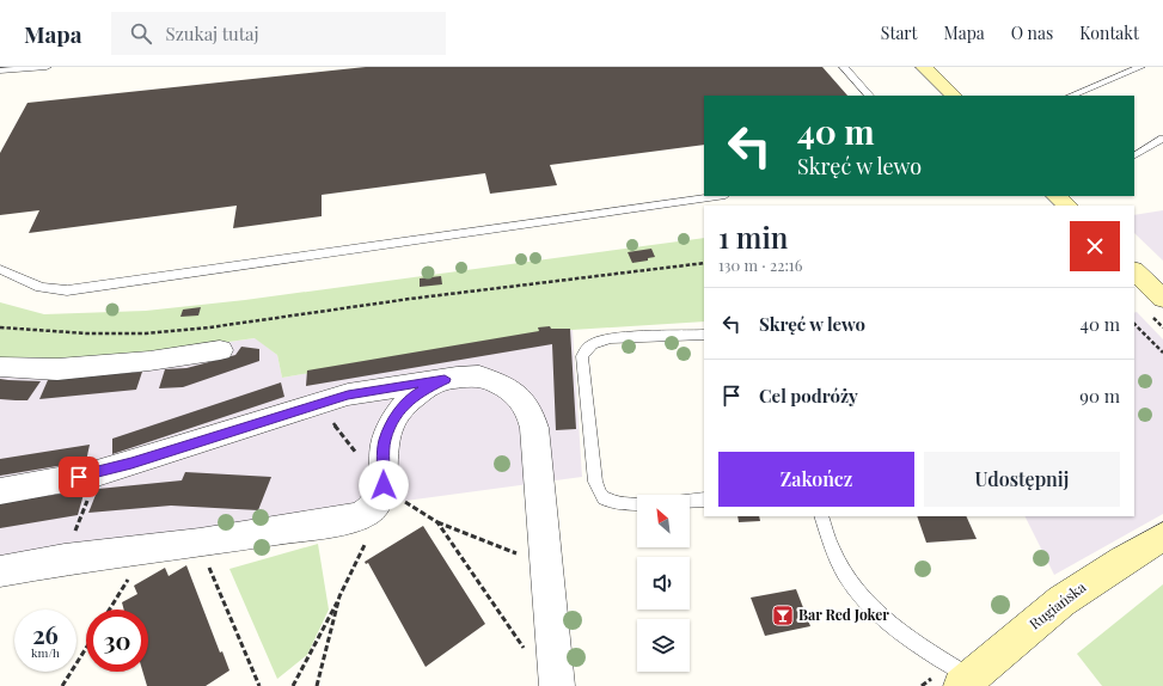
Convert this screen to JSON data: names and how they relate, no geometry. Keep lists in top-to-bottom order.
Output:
{
  "streets": {
    "street": ["Rugiańska"]
  },
  "places": {
    "bar": ["Bar Red Joker"]
  },
  "north": "top left",
  "page": {
    "header": "Mapa",
    "search": "Szukaj tutaj",
    "nav": [
      "Start",
      "Mapa",
      "O nas",
      "Kontakt"
    ],
    "turn": ["40 m", "Skręć w lewo"],
    "heading": ["1 min", "130 m · 22:16"],
    "list": [
      {
        "name": "Skręć w lewo",
        "value": "40 m"
      },
      {
        "name": "Cel podróży",
        "value": "90 m"
      }
    ],
    "buttons": ["Zakończ", "Udostępnij"],
    "speed": "26 km/h",
    "limit": "30"
  }
}
